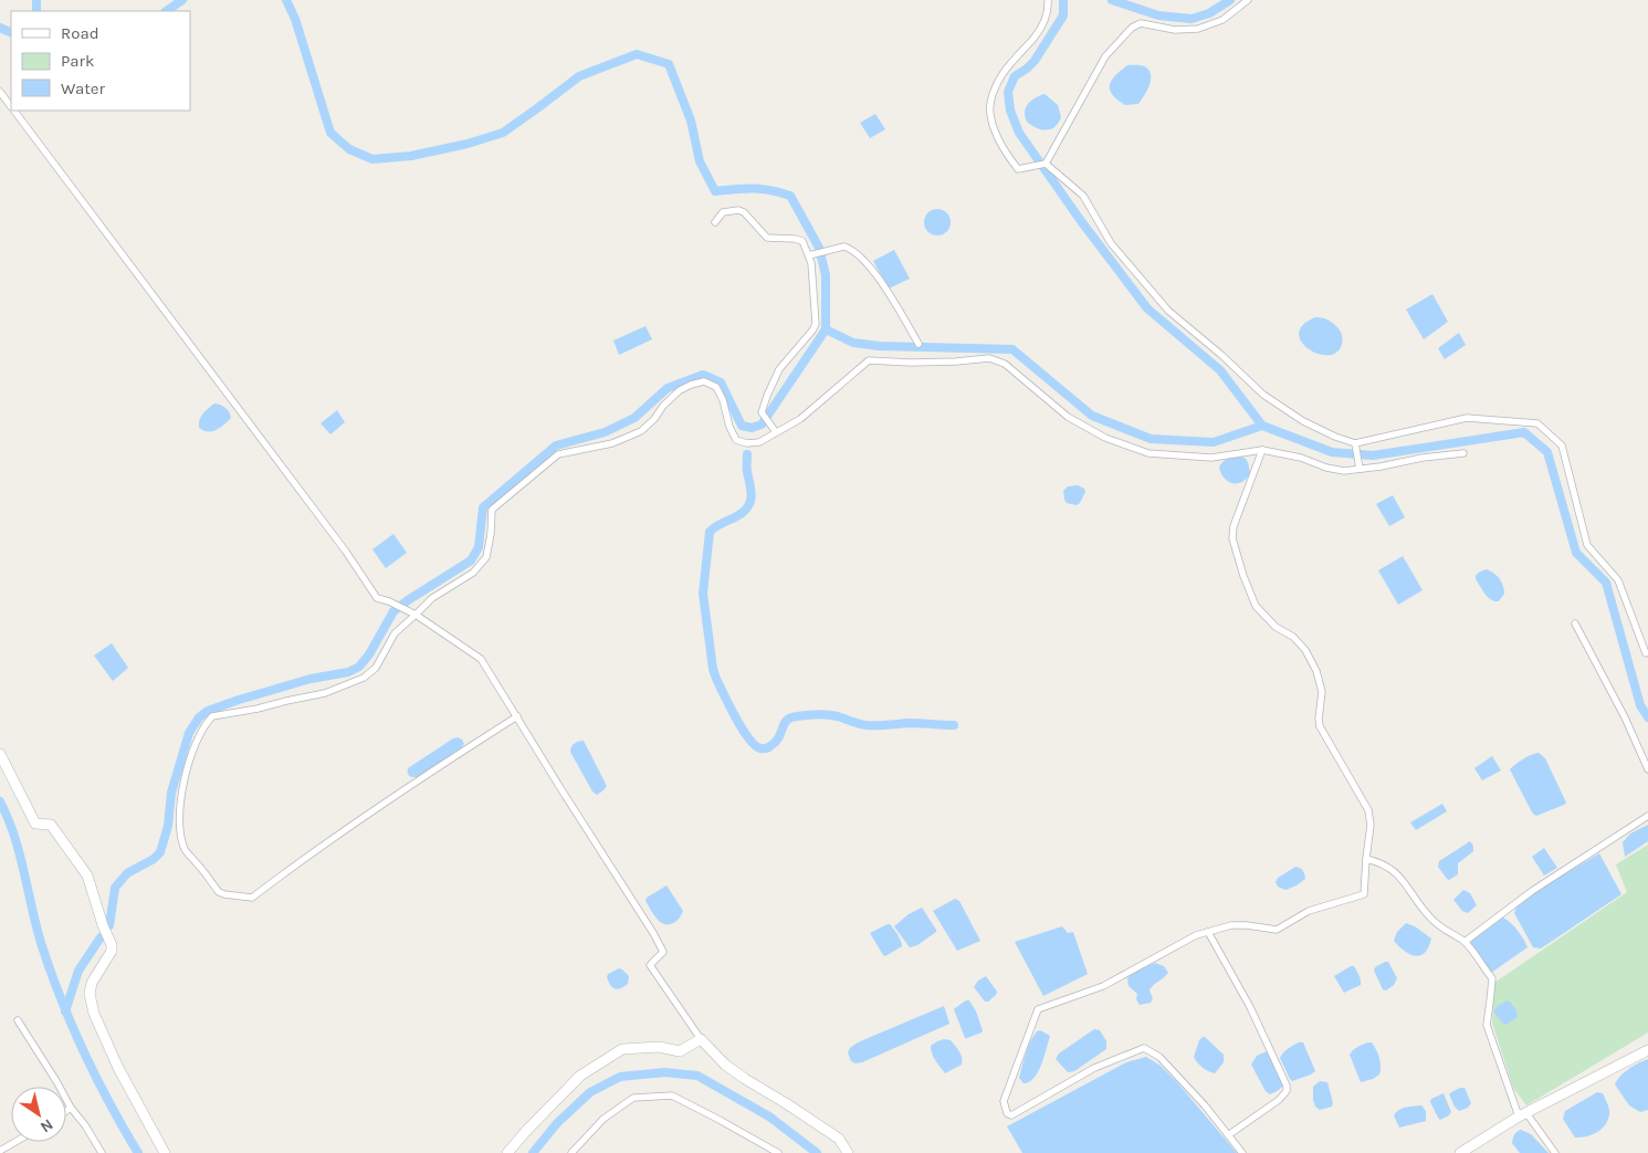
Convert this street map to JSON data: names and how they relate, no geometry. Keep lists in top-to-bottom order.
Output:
{
  "legend": ["Road", "Park", "Water"],
  "north": "bottom right"
}
